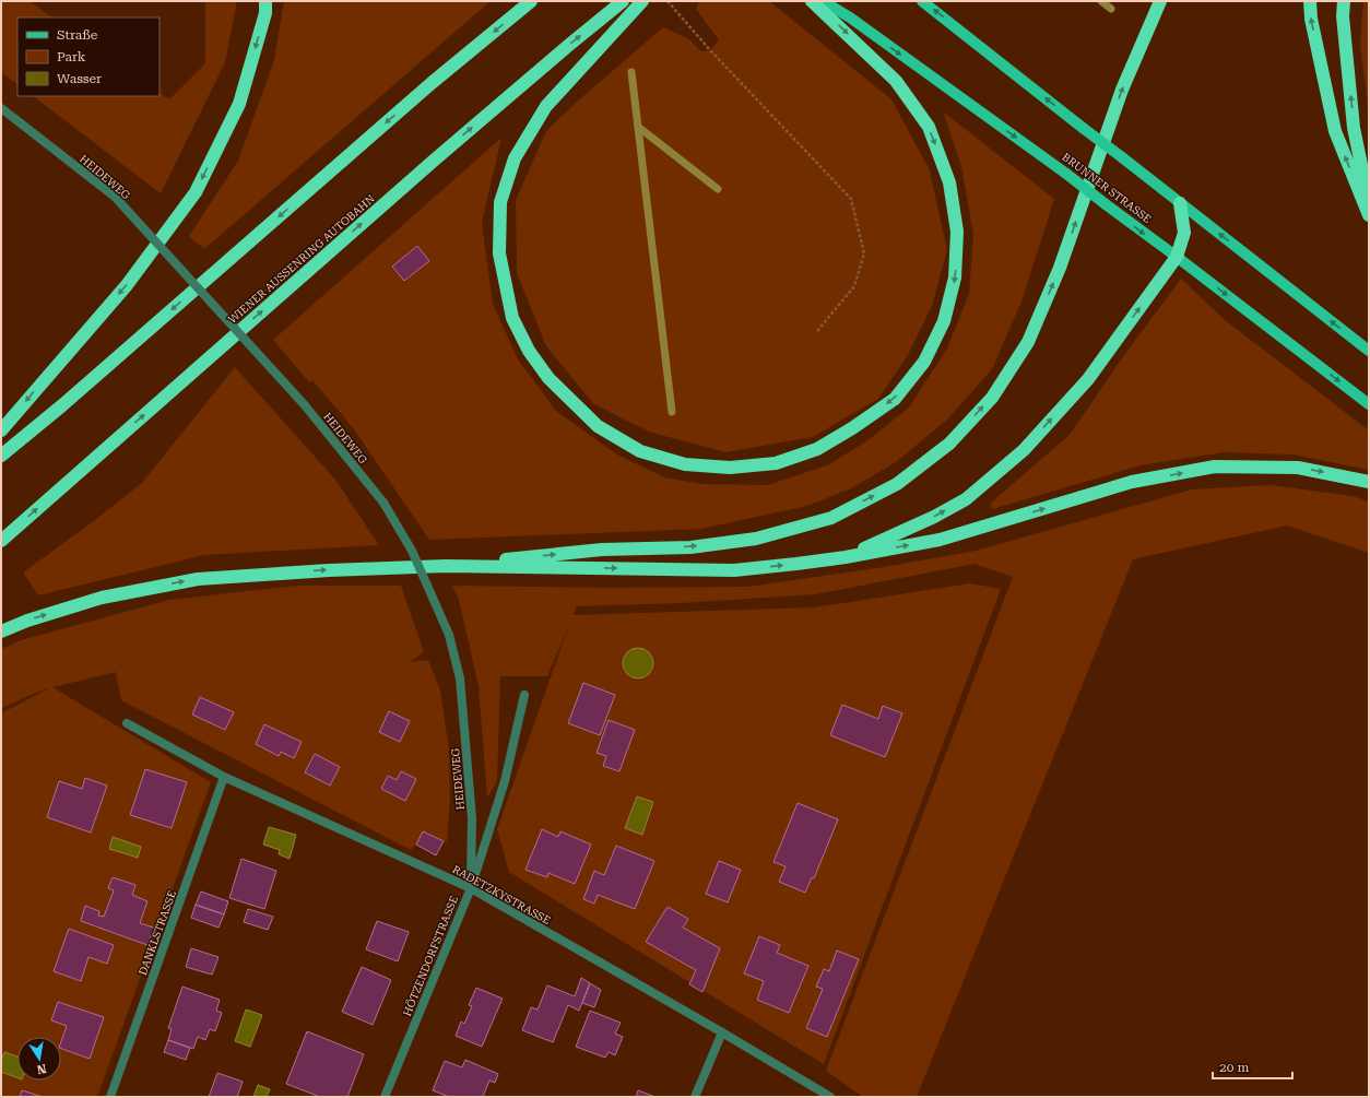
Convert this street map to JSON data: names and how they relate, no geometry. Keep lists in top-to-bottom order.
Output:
{
  "streets": {
    "highway": ["WIENER AUSSENRING AUTOBAHN"],
    "main road": ["BRUNNER STRASSE"],
    "street": [
      "HEIDEWEG",
      "RADETZKYSTRASSE",
      "DANKLSTRASSE",
      "HÖTZENDORFSTRASSE"
    ]
  },
  "crossings": [
    ["HEIDEWEG", "RADETZKYSTRASSE"],
    ["HEIDEWEG", "HÖTZENDORFSTRASSE"],
    ["RADETZKYSTRASSE", "DANKLSTRASSE"],
    ["RADETZKYSTRASSE", "HÖTZENDORFSTRASSE"]
  ],
  "legend": ["Straße", "Park", "Wasser"],
  "scale_bar": "20 m",
  "north": "bottom"
}
